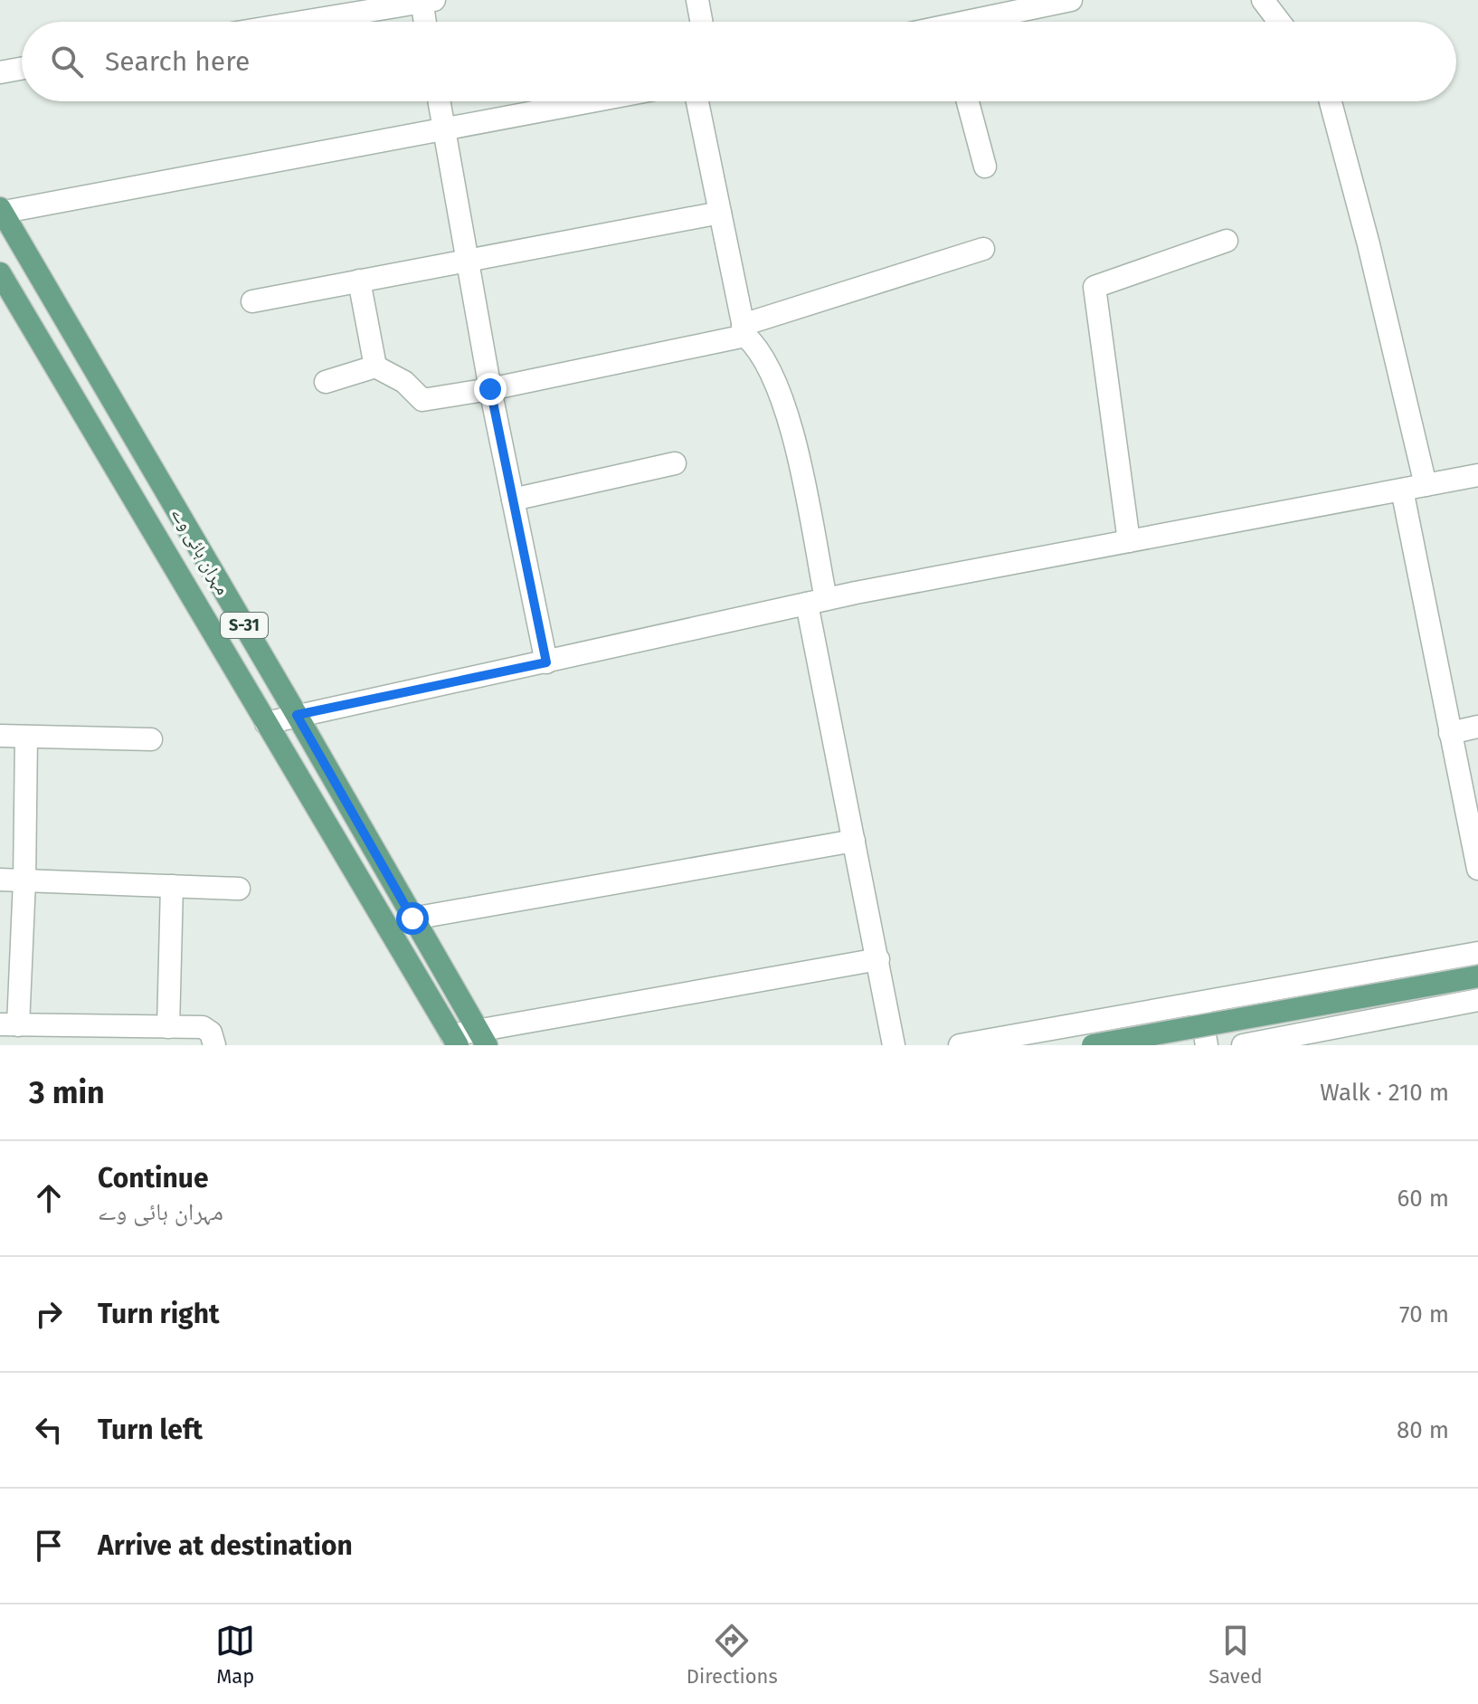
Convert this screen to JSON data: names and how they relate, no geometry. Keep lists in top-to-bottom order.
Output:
{
  "streets": {
    "main road": ["مہران ہائی وے", "S-31"]
  },
  "page": {
    "search": "Search here",
    "heading": ["3 min", "Walk · 210 m"],
    "list": [
      ["Continue", "مہران ہائی وے", "60 m"],
      ["Turn right", "70 m"],
      ["Turn left", "80 m"],
      "Arrive at destination"
    ],
    "nav": ["Map", "Directions", "Saved"]
  }
}
